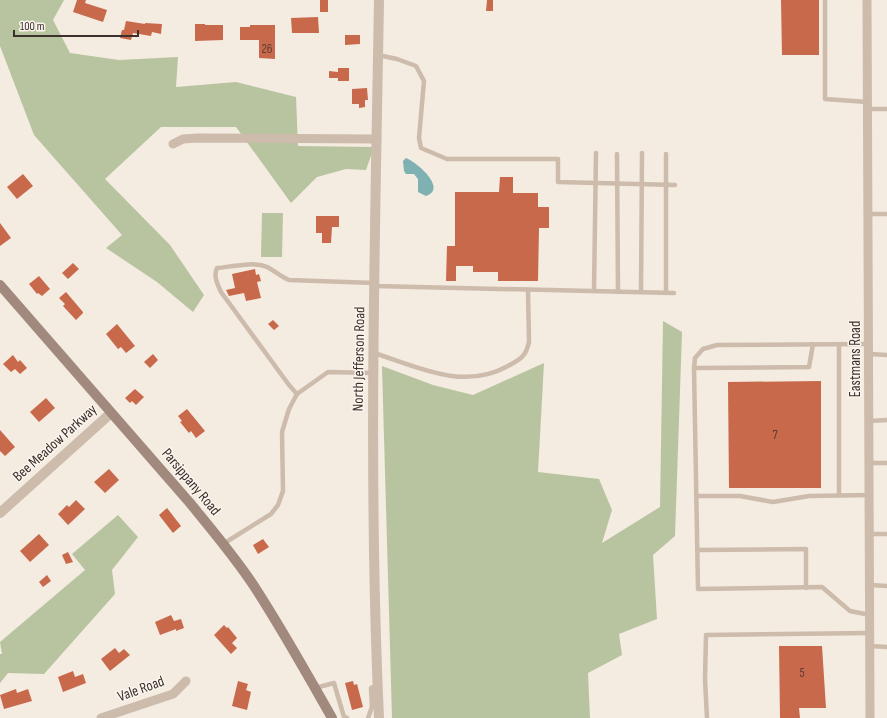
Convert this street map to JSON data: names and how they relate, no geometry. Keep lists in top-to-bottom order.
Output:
{
  "streets": {
    "main road": ["Parsippany Road"],
    "street": [
      "North Jefferson Road",
      "Eastmans Road",
      "Bee Meadow Parkway",
      "Vale Road"
    ]
  },
  "crossings": [
    ["Bee Meadow Parkway", "Parsippany Road"]
  ],
  "house_numbers": ["26", "7", "5"],
  "scale_bar": "100 m"
}
